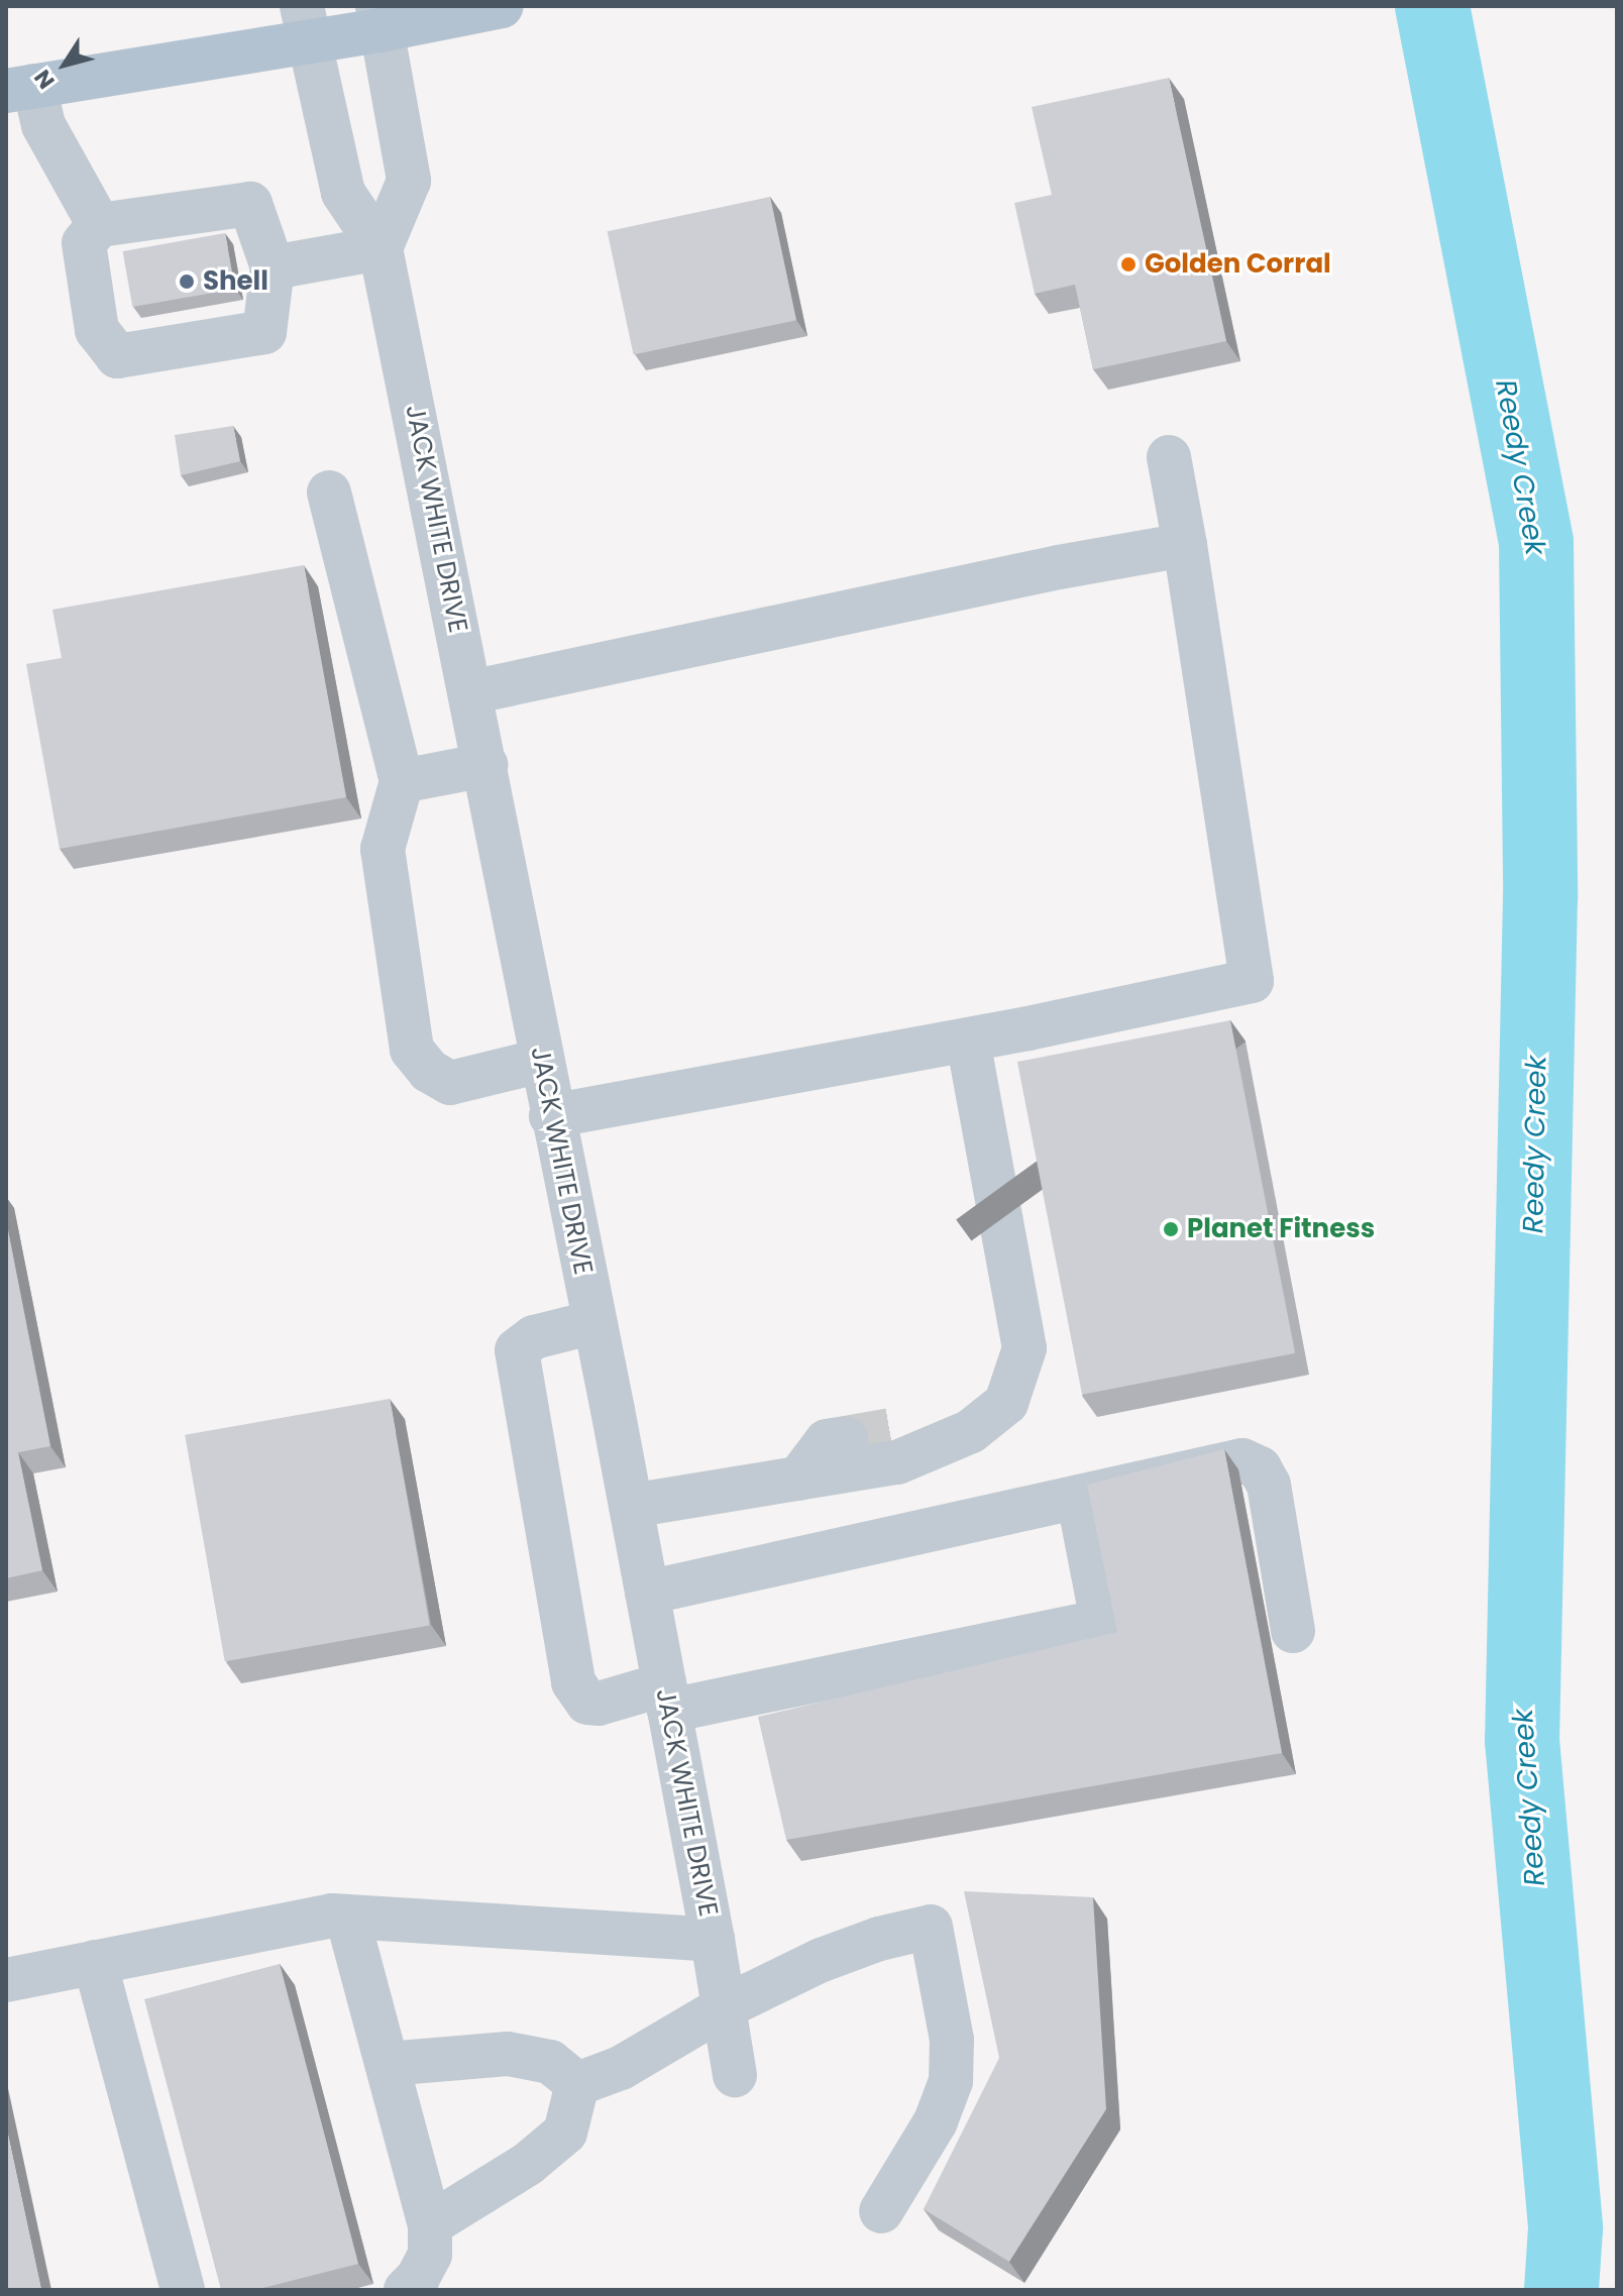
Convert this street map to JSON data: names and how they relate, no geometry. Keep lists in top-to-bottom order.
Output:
{
  "streets": {
    "street": ["JACK WHITE DRIVE"]
  },
  "water": ["Reedy Creek"],
  "places": ["Golden Corral", "Shell", "Planet Fitness"],
  "north": "bottom left"
}
